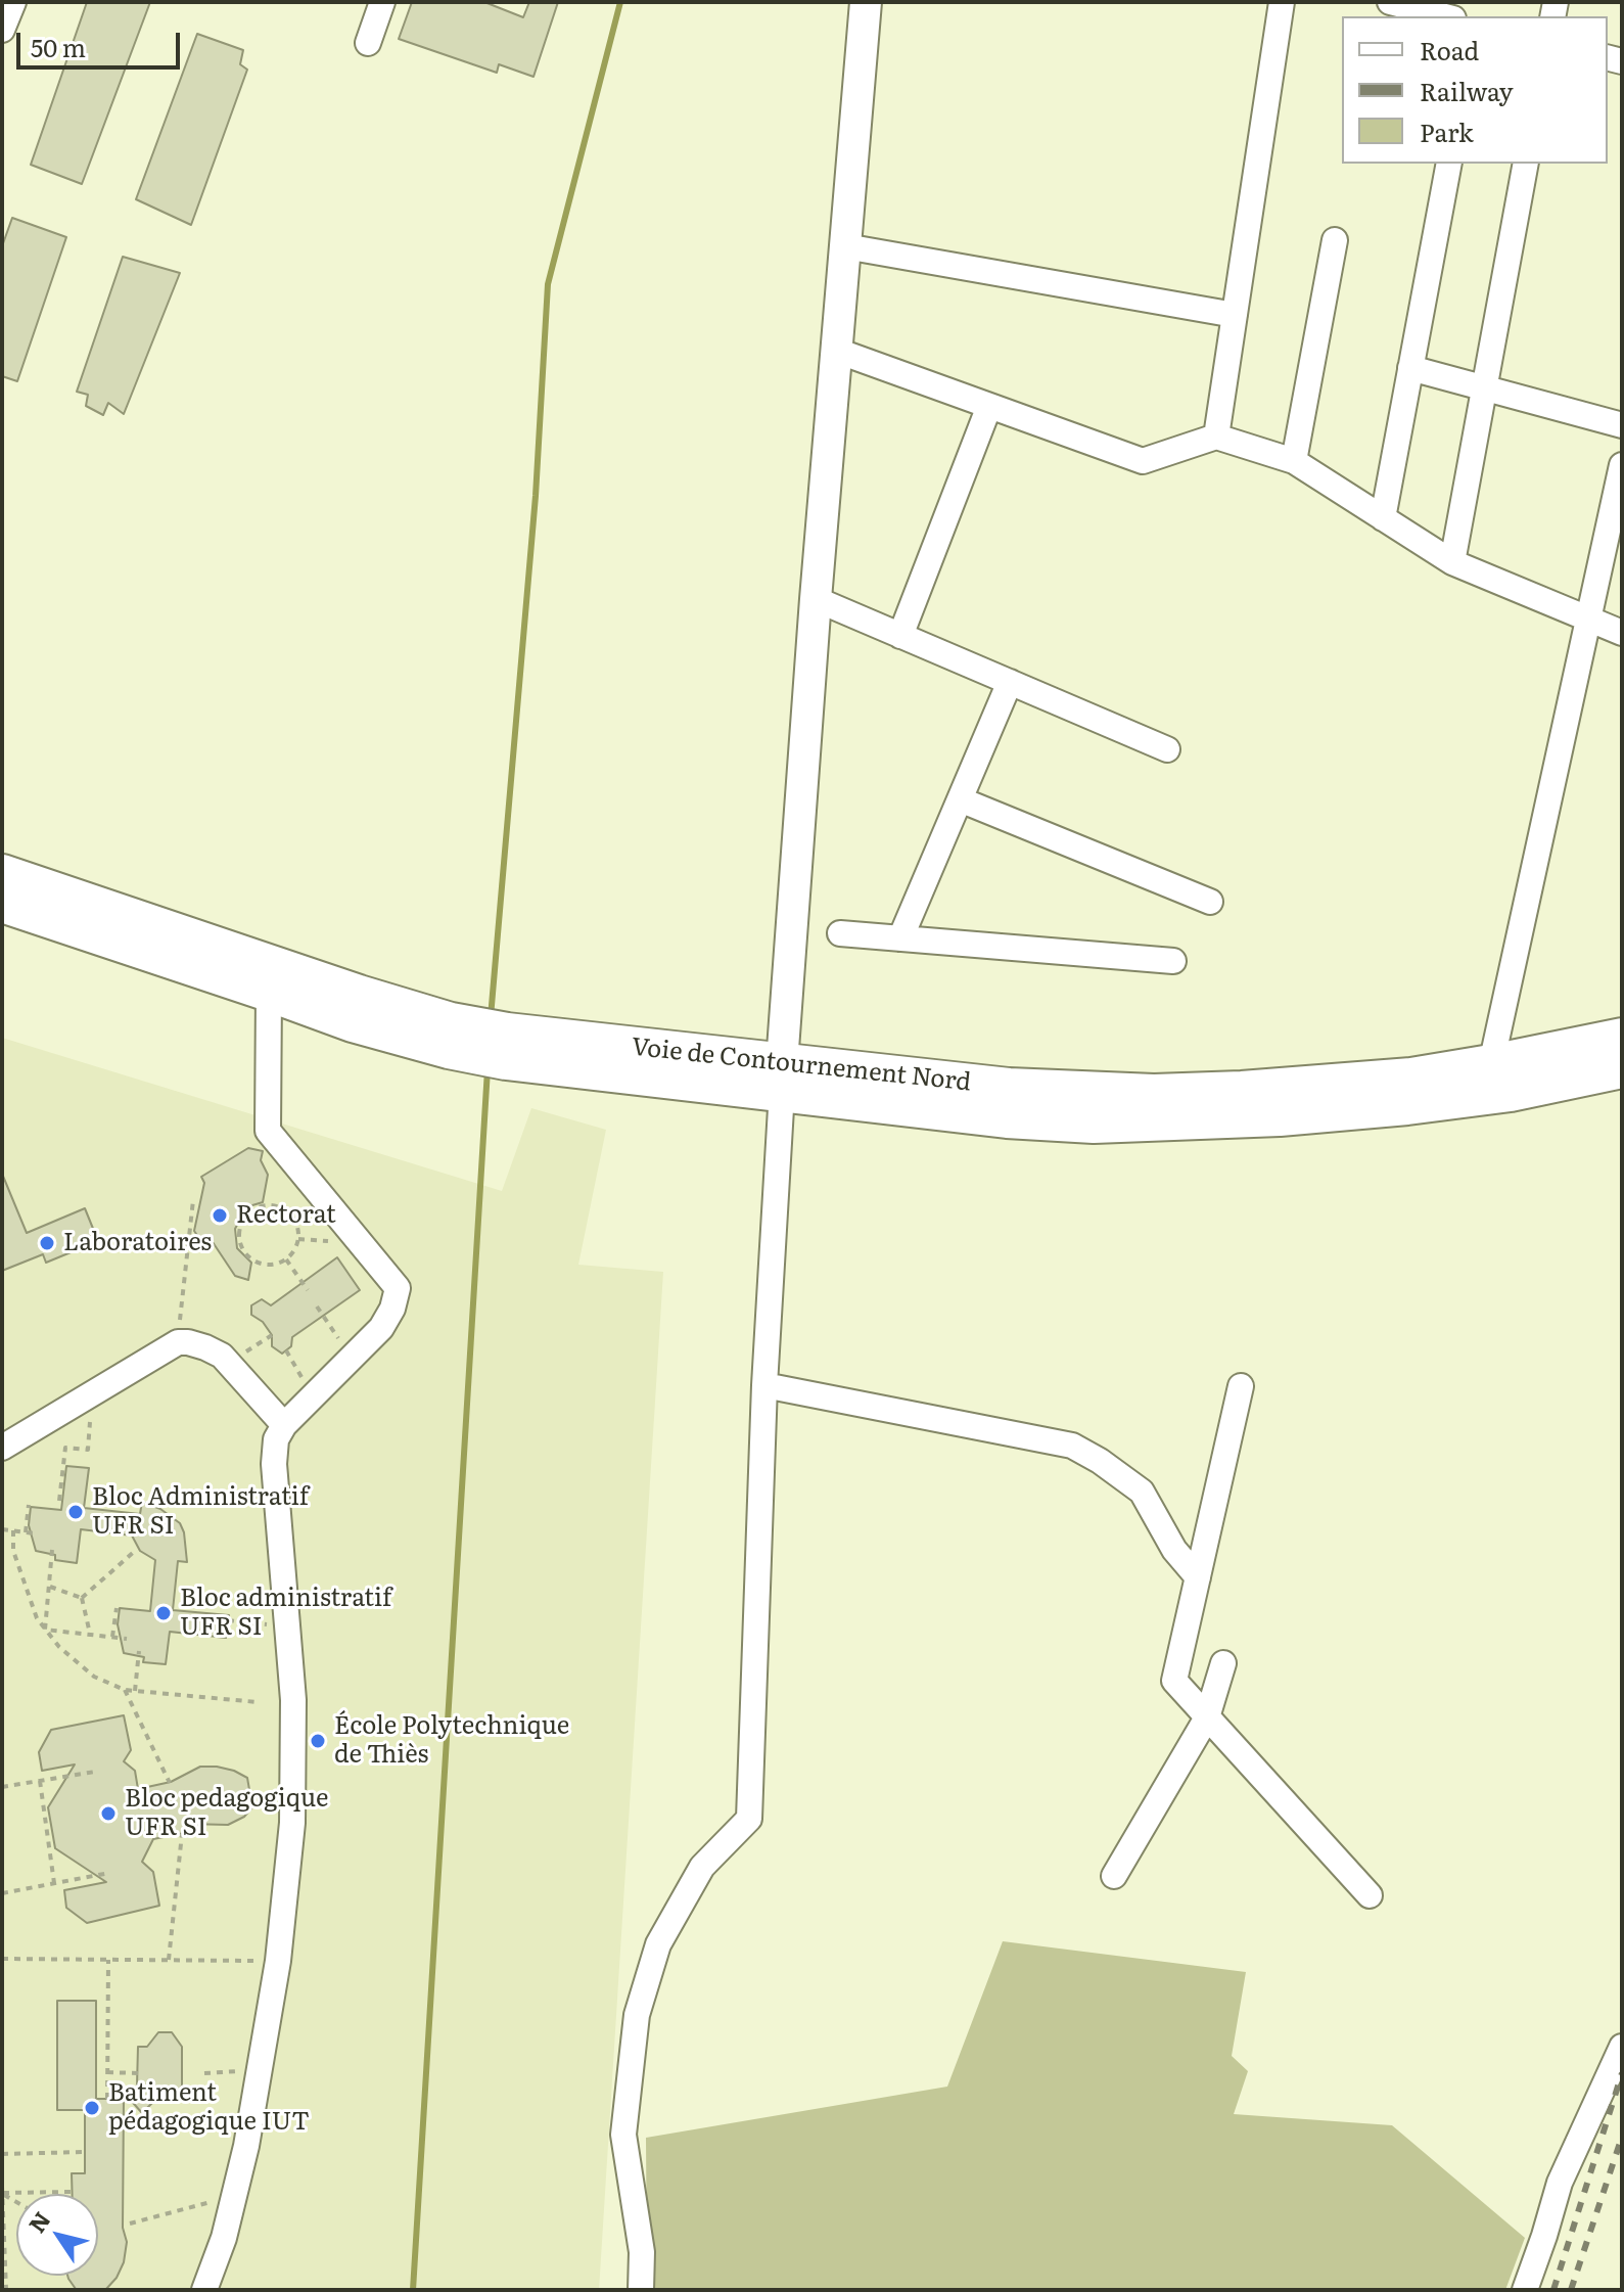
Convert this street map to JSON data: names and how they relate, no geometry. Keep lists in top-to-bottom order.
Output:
{
  "streets": {
    "main road": ["Voie de Contournement Nord"]
  },
  "places": [
    "Rectorat",
    "Laboratoires",
    "Bloc Administratif UFR SI",
    "Bloc administratif UFR SI",
    "École Polytechnique de Thiès",
    "Bloc pedagogique UFR SI",
    "Batiment pédagogique IUT"
  ],
  "legend": ["Road", "Railway", "Park"],
  "scale_bar": "50 m",
  "north": "top left"
}
